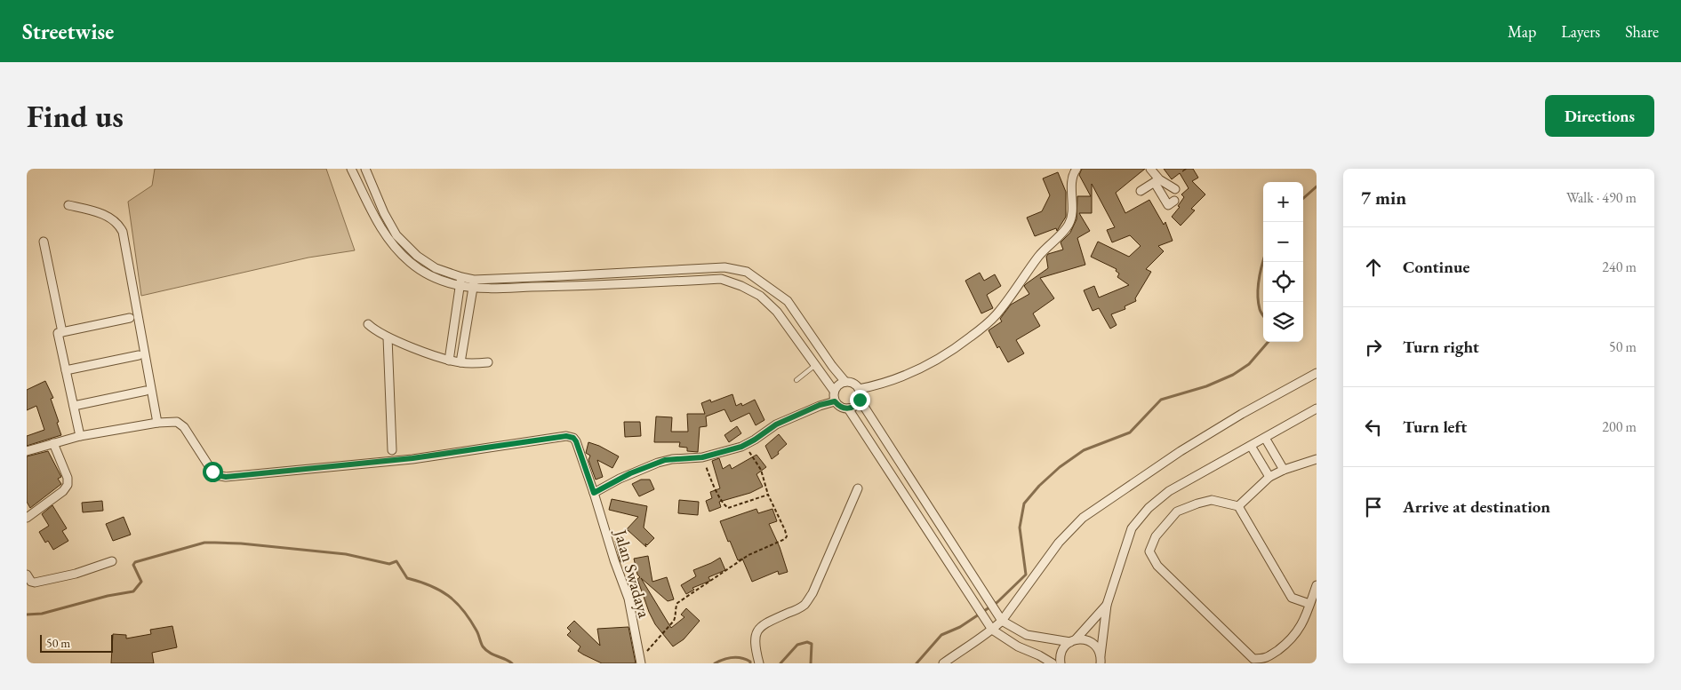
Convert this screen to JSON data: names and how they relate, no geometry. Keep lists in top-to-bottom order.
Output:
{
  "streets": {
    "street": ["Jalan Swadaya"]
  },
  "scale_bar": "50 m",
  "page": {
    "header": "Streetwise",
    "nav": ["Map", "Layers", "Share"],
    "buttons": "Directions",
    "title": "Find us",
    "heading": ["7 min", "Walk · 490 m"],
    "map_buttons": ["+", "−"],
    "list": [
      ["Continue", "240 m"],
      ["Turn right", "50 m"],
      ["Turn left", "200 m"],
      "Arrive at destination"
    ],
    "scale": "50 m"
  }
}
